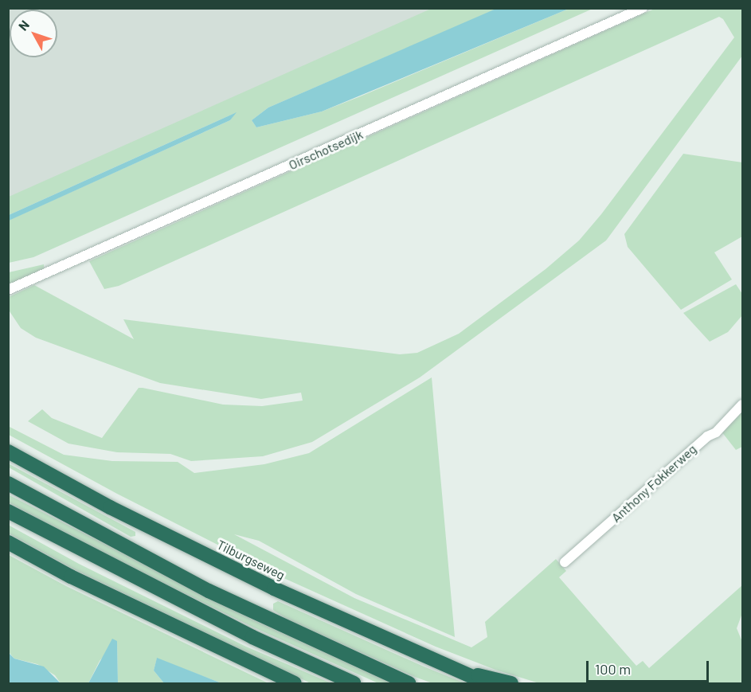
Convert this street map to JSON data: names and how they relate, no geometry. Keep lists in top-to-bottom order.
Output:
{
  "streets": {
    "highway": ["Tilburgseweg"],
    "street": ["Oirschotsedijk", "Anthony Fokkerweg"]
  },
  "scale_bar": "100 m",
  "north": "top left"
}
